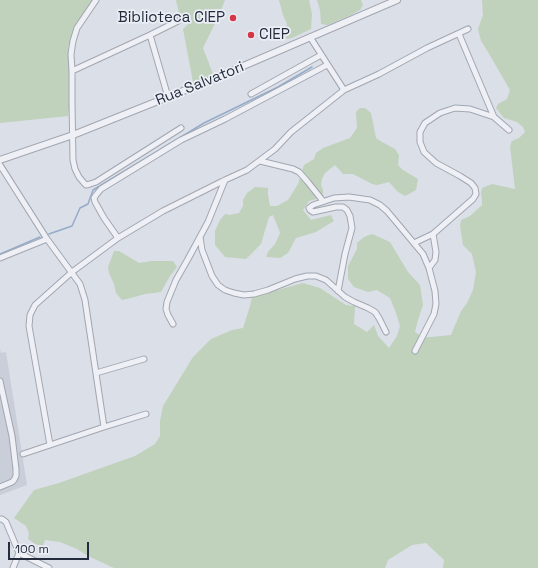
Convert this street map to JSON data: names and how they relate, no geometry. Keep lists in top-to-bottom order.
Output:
{
  "streets": {
    "street": ["Rua Salvatori"]
  },
  "places": ["Biblioteca CIEP", "CIEP"],
  "scale_bar": "100 m"
}
